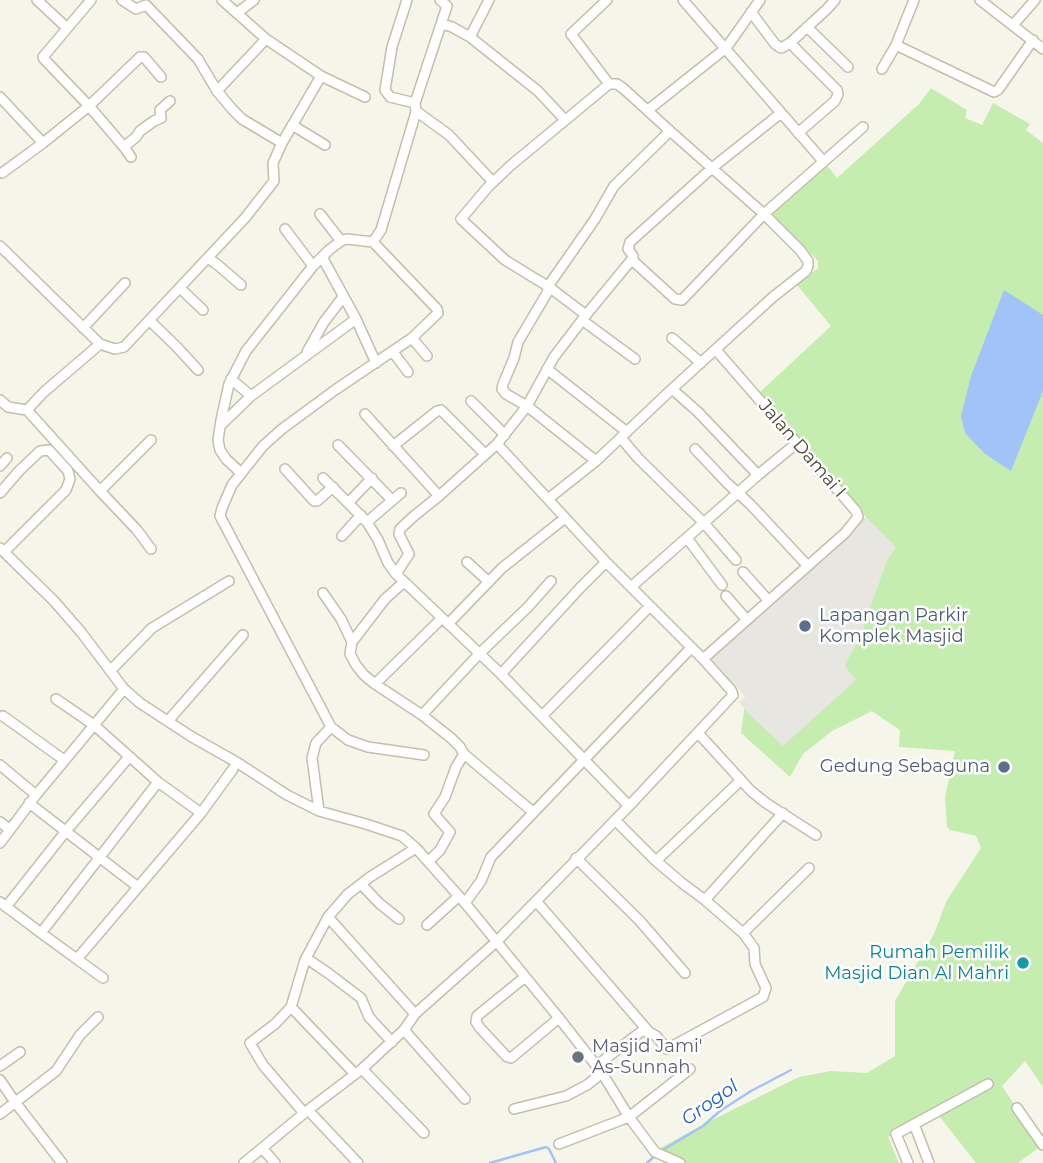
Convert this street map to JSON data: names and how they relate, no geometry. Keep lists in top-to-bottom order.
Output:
{
  "streets": {
    "street": ["Jalan Damai I"]
  },
  "water": ["Grogol"],
  "places": [
    "Lapangan Parkir Komplek Masjid",
    "Gedung Sebaguna",
    "Rumah Pemilik Masjid Dian Al Mahri",
    "Masjid Jami' As-Sunnah"
  ]
}
